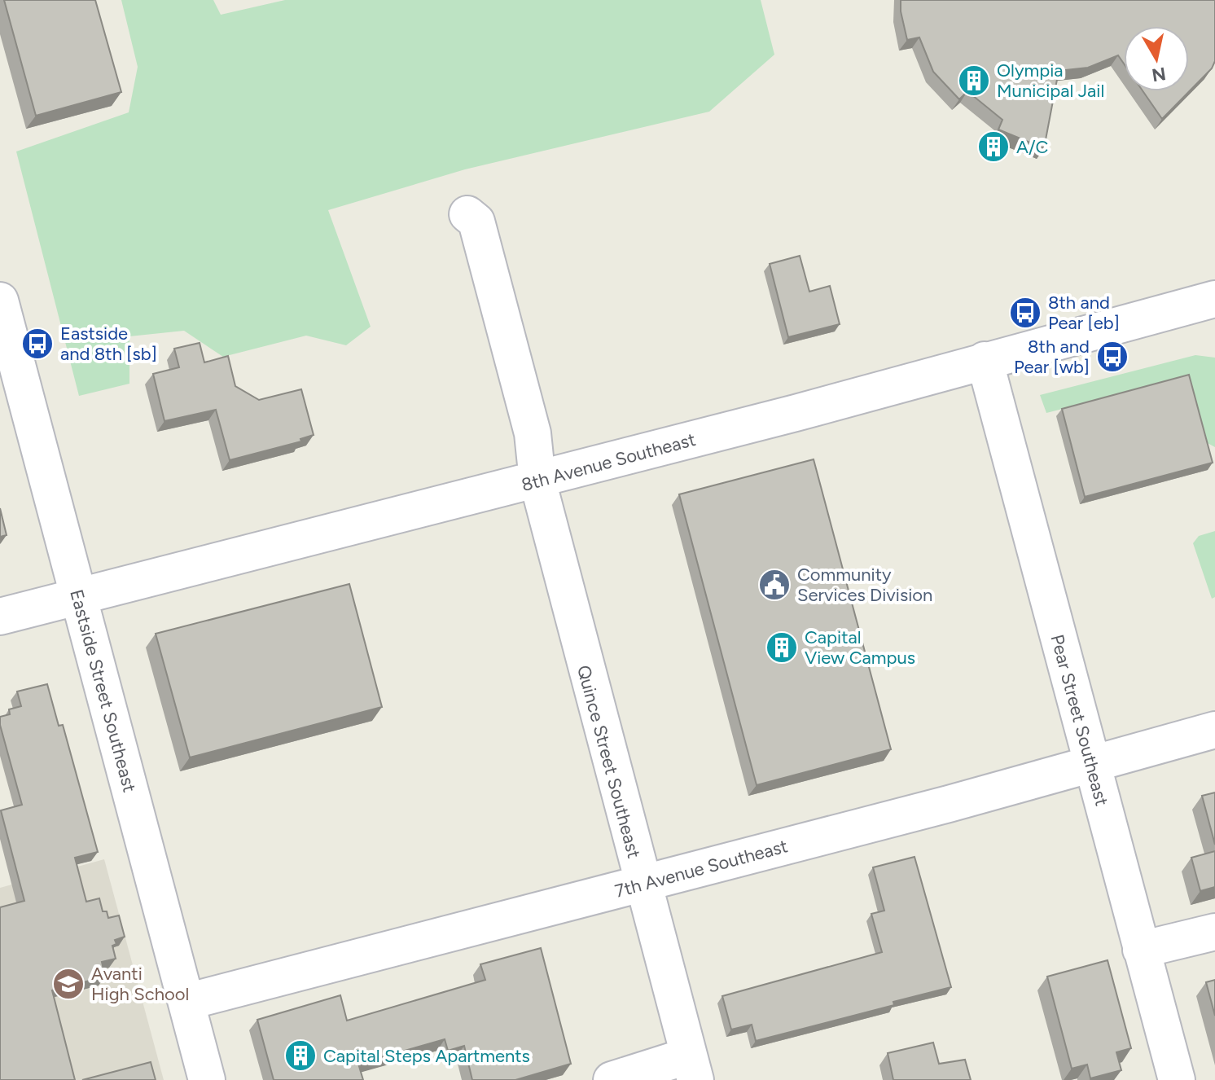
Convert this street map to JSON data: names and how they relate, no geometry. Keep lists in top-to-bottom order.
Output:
{
  "streets": {
    "street": [
      "8th Avenue Southeast",
      "Eastside Street Southeast",
      "Pear Street Southeast",
      "Quince Street Southeast",
      "7th Avenue Southeast"
    ]
  },
  "crossings": [
    ["8th Avenue Southeast", "Eastside Street Southeast"],
    ["8th Avenue Southeast", "Pear Street Southeast"],
    ["8th Avenue Southeast", "Quince Street Southeast"],
    ["Eastside Street Southeast", "7th Avenue Southeast"],
    ["Pear Street Southeast", "7th Avenue Southeast"],
    ["Quince Street Southeast", "7th Avenue Southeast"]
  ],
  "places": {
    "building": [
      "Olympia Municipal Jail",
      "A/C",
      "Capital View Campus",
      "Capital Steps Apartments"
    ],
    "bus stop": ["8th and Pear [eb]", "Eastside and 8th [sb]", "8th and Pear [wb]"],
    "public building": ["Community Services Division"],
    "school or university": ["Avanti High School"]
  },
  "north": "bottom"
}
